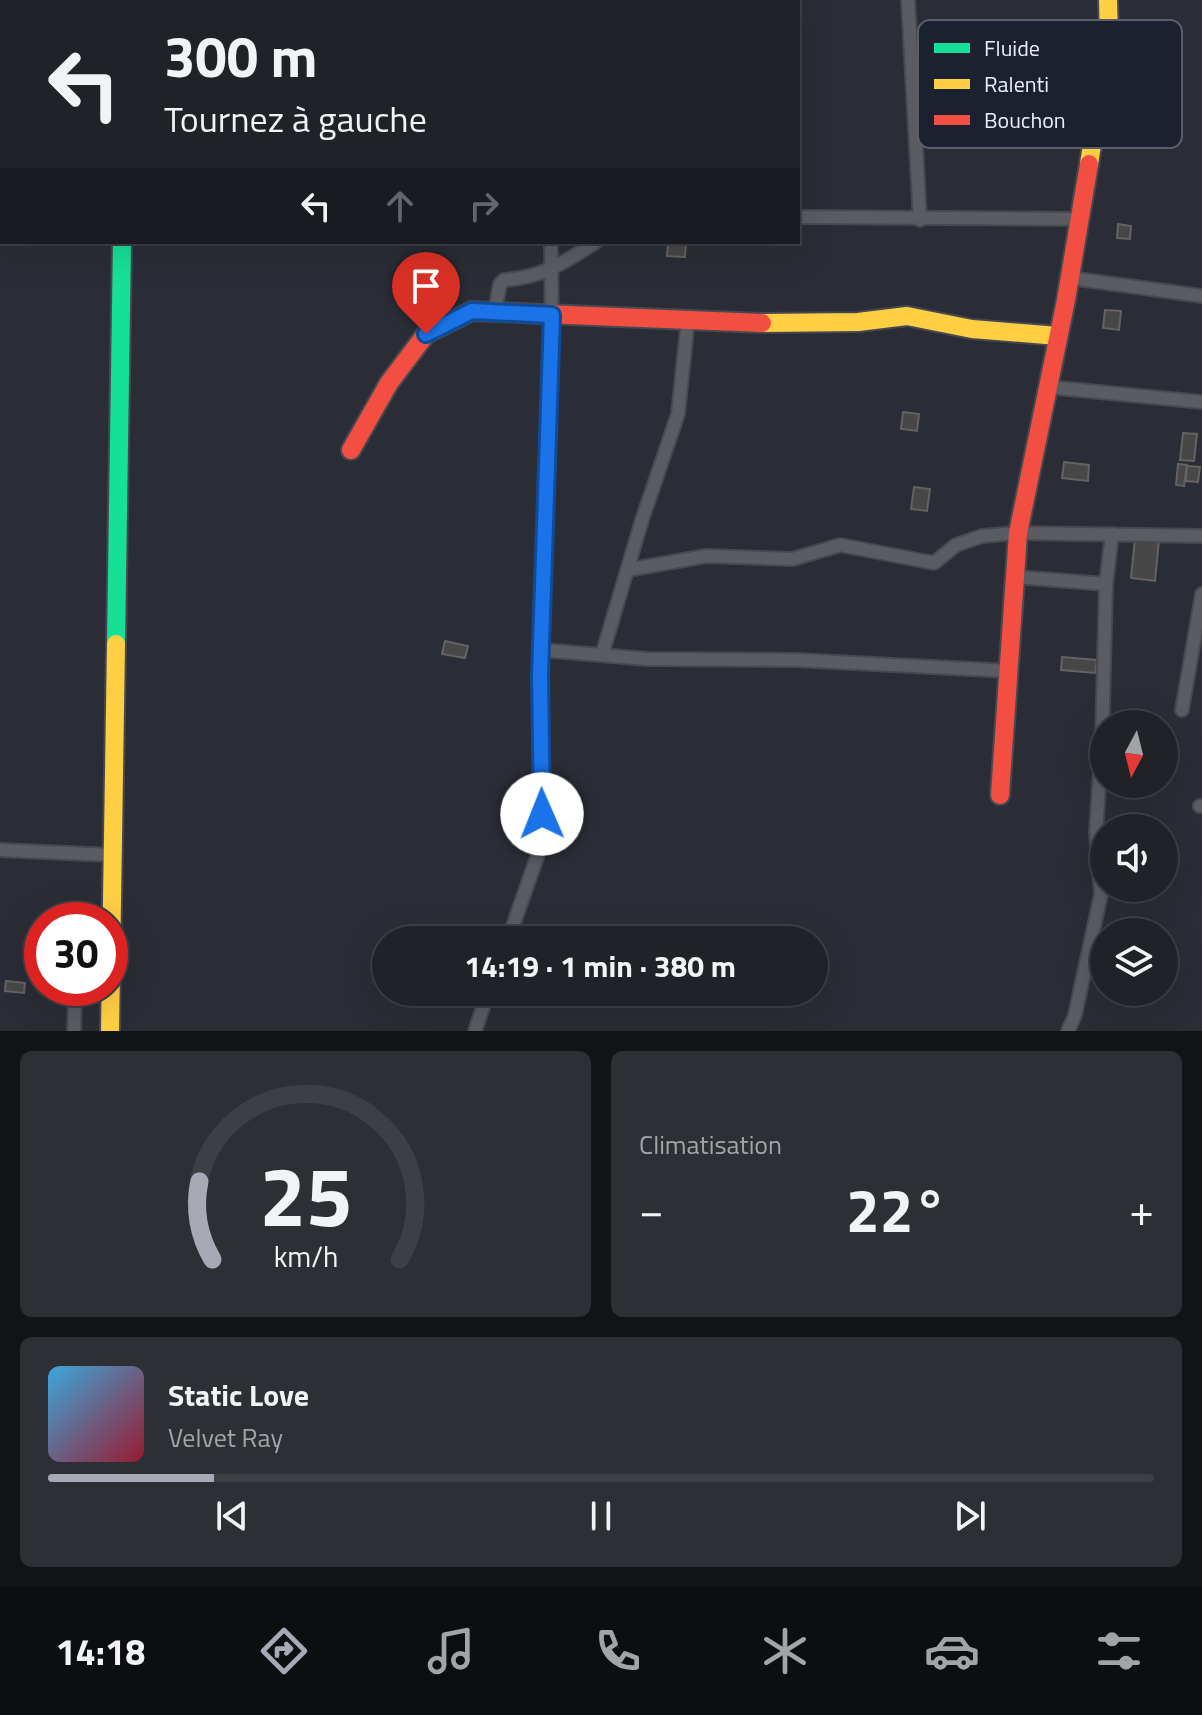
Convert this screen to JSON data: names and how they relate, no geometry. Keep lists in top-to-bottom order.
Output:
{
  "legend": ["Fluide", "Ralenti", "Bouchon"],
  "north": "bottom",
  "page": {
    "turn": ["300 m", "Tournez à gauche"],
    "limit": "30",
    "trip": "14:19 · 1 min · 380 m",
    "tile": "Climatisation",
    "heat": ["−", "22°", "+"],
    "song": ["Static Love", "Velvet Ray"],
    "tabs": "14:18",
    "gauge": ["25", "km/h"]
  }
}
